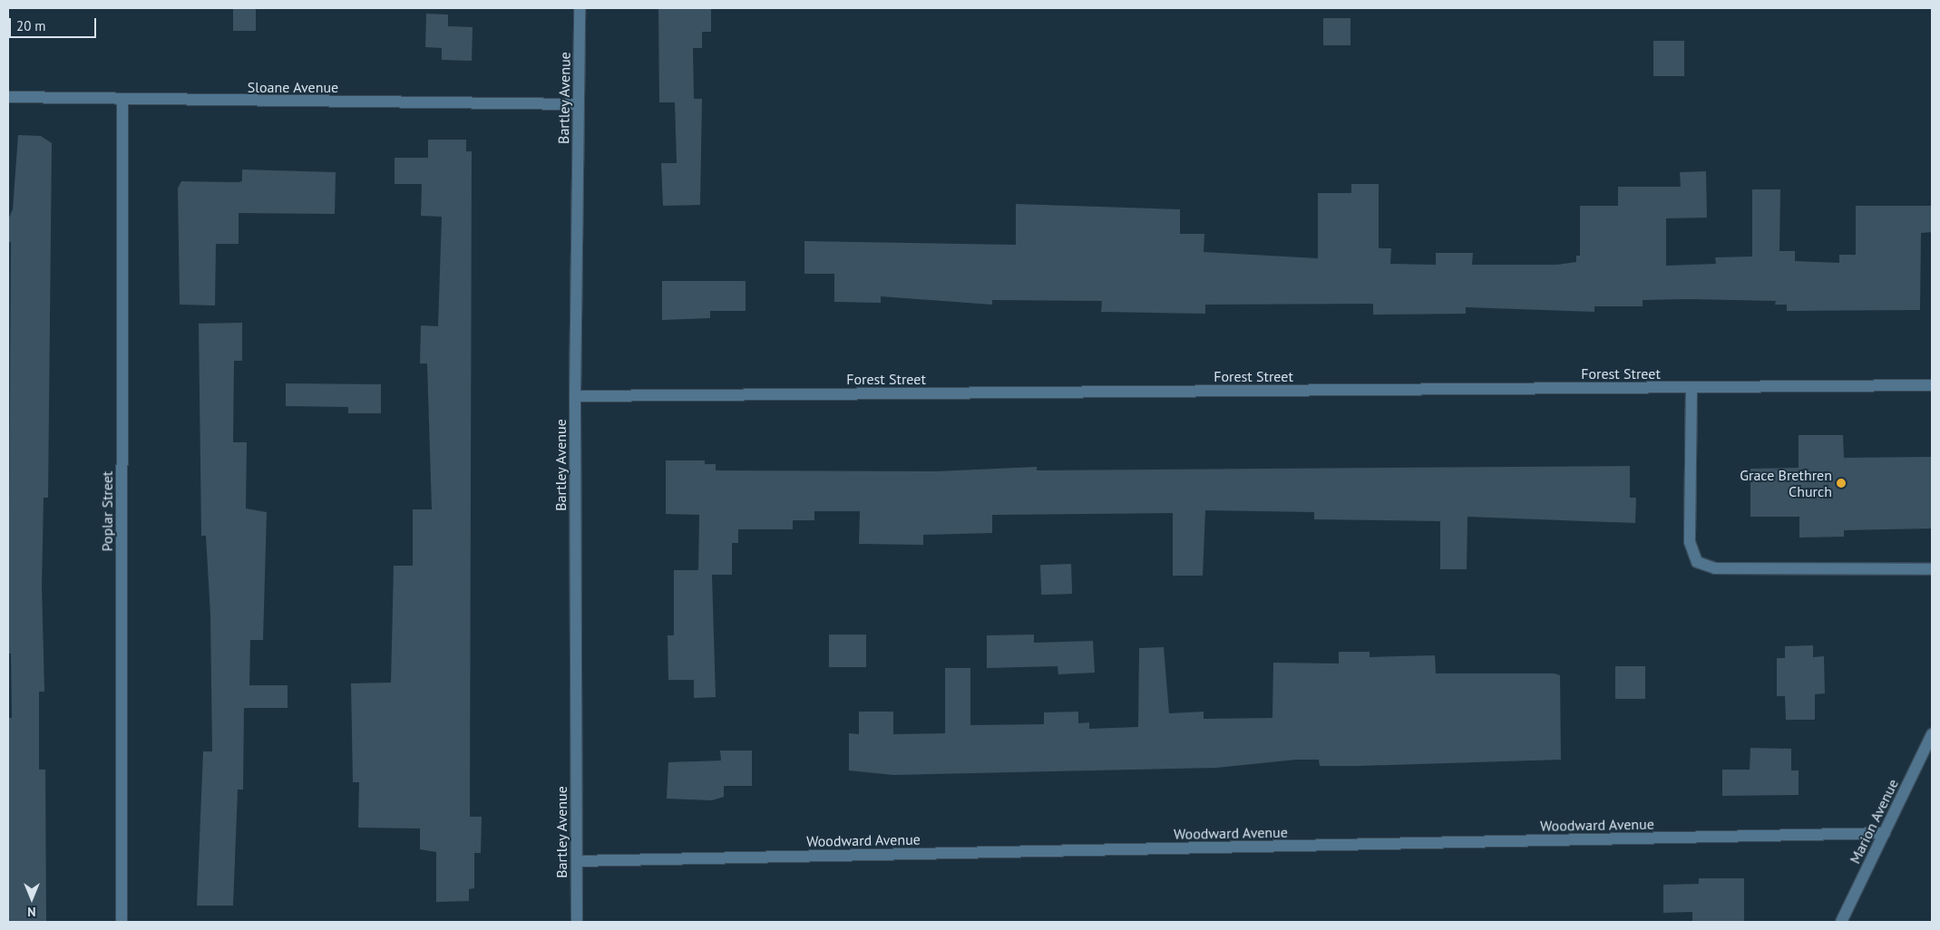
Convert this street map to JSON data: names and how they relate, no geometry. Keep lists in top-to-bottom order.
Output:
{
  "streets": {
    "street": [
      "Sloane Avenue",
      "Bartley Avenue",
      "Forest Street",
      "Poplar Street",
      "Marion Avenue",
      "Woodward Avenue"
    ]
  },
  "crossings": [
    ["Sloane Avenue", "Bartley Avenue"],
    ["Sloane Avenue", "Poplar Street"],
    ["Bartley Avenue", "Forest Street"],
    ["Bartley Avenue", "Woodward Avenue"],
    ["Marion Avenue", "Woodward Avenue"]
  ],
  "places": ["Grace Brethren Church"],
  "scale_bar": "20 m",
  "north": "bottom"
}
